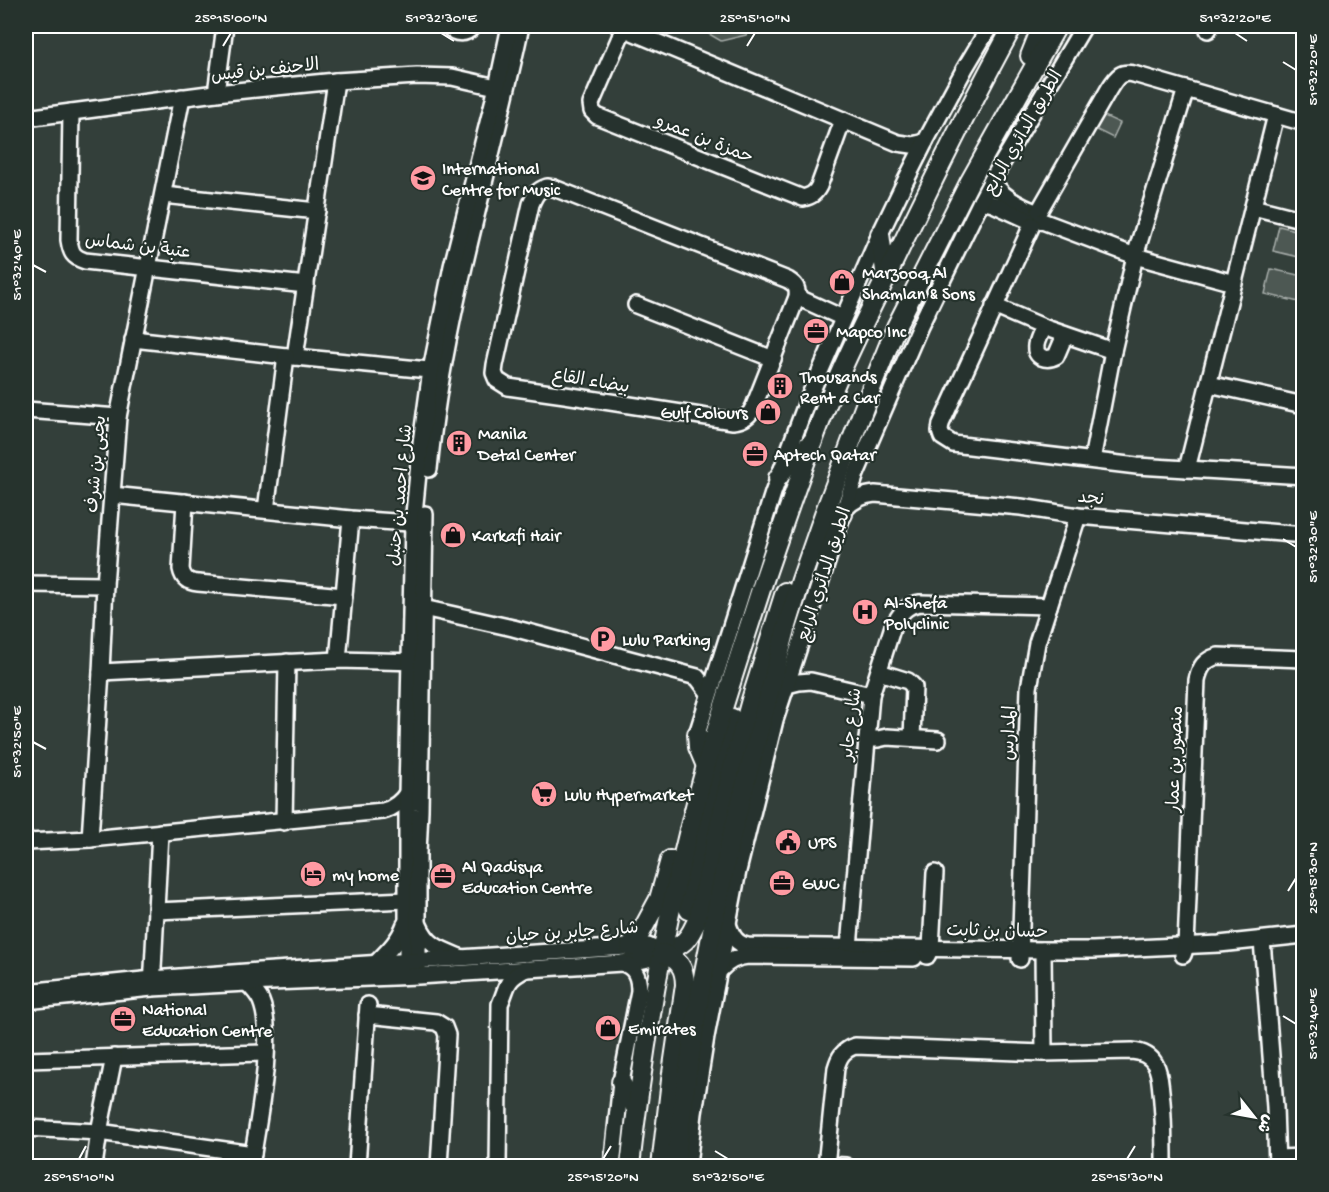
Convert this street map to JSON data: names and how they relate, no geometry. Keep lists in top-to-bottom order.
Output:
{
  "streets": {
    "main road": ["الطريق الدائري الرابع"],
    "street": [
      "الاحنف بن قيس",
      "حمزة بن عمرو",
      "عتبة بن شماس",
      "بيضاء القاع",
      "يحيى بن شرف",
      "شارع احمد بن حنبل",
      "نجد",
      "شارع جابر",
      "المدارس",
      "منصور بن عمار",
      "حسان بن ثابت",
      "شارع جابر بن حيان"
    ]
  },
  "crossings": [
    ["الاحنف بن قيس", "عتبة بن شماس"],
    ["الاحنف بن قيس", "يحيى بن شرف"],
    ["الاحنف بن قيس", "شارع احمد بن حنبل"],
    ["الطريق الدائري الرابع", "نجد"],
    ["الطريق الدائري الرابع", "حسان بن ثابت"],
    ["عتبة بن شماس", "يحيى بن شرف"],
    ["شارع احمد بن حنبل", "شارع جابر بن حيان"],
    ["نجد", "المدارس"],
    ["شارع جابر", "المدارس"],
    ["شارع جابر", "حسان بن ثابت"],
    ["المدارس", "حسان بن ثابت"],
    ["منصور بن عمار", "حسان بن ثابت"]
  ],
  "places": {
    "school or university": ["International Centre for Music"],
    "shop": [
      "Marzooq Al Shamlan & Sons",
      "Gulf Colours",
      "Karkafi Hair",
      "Emirates"
    ],
    "office": [
      "Mapco Inc",
      "Aptech Qatar",
      "Al Qadisya Education Centre",
      "GWC",
      "National Education Centre"
    ],
    "building": ["Thousands Rent a Car", "Manila Detal Center"],
    "hospital": ["Al-Shefa Polyclinic"],
    "parking": ["Lulu Parking"],
    "supermarket": ["Lulu Hypermarket"],
    "public building": ["UPS"],
    "hotel": ["my home"]
  },
  "north": "bottom right",
  "coordinates": [
    "25°15'00\"N",
    "51°32'30\"E",
    "25°15'10\"N",
    "51°32'20\"E",
    "51°32'40\"E",
    "51°32'50\"E",
    "25°15'30\"N",
    "25°15'20\"N"
  ]
}
